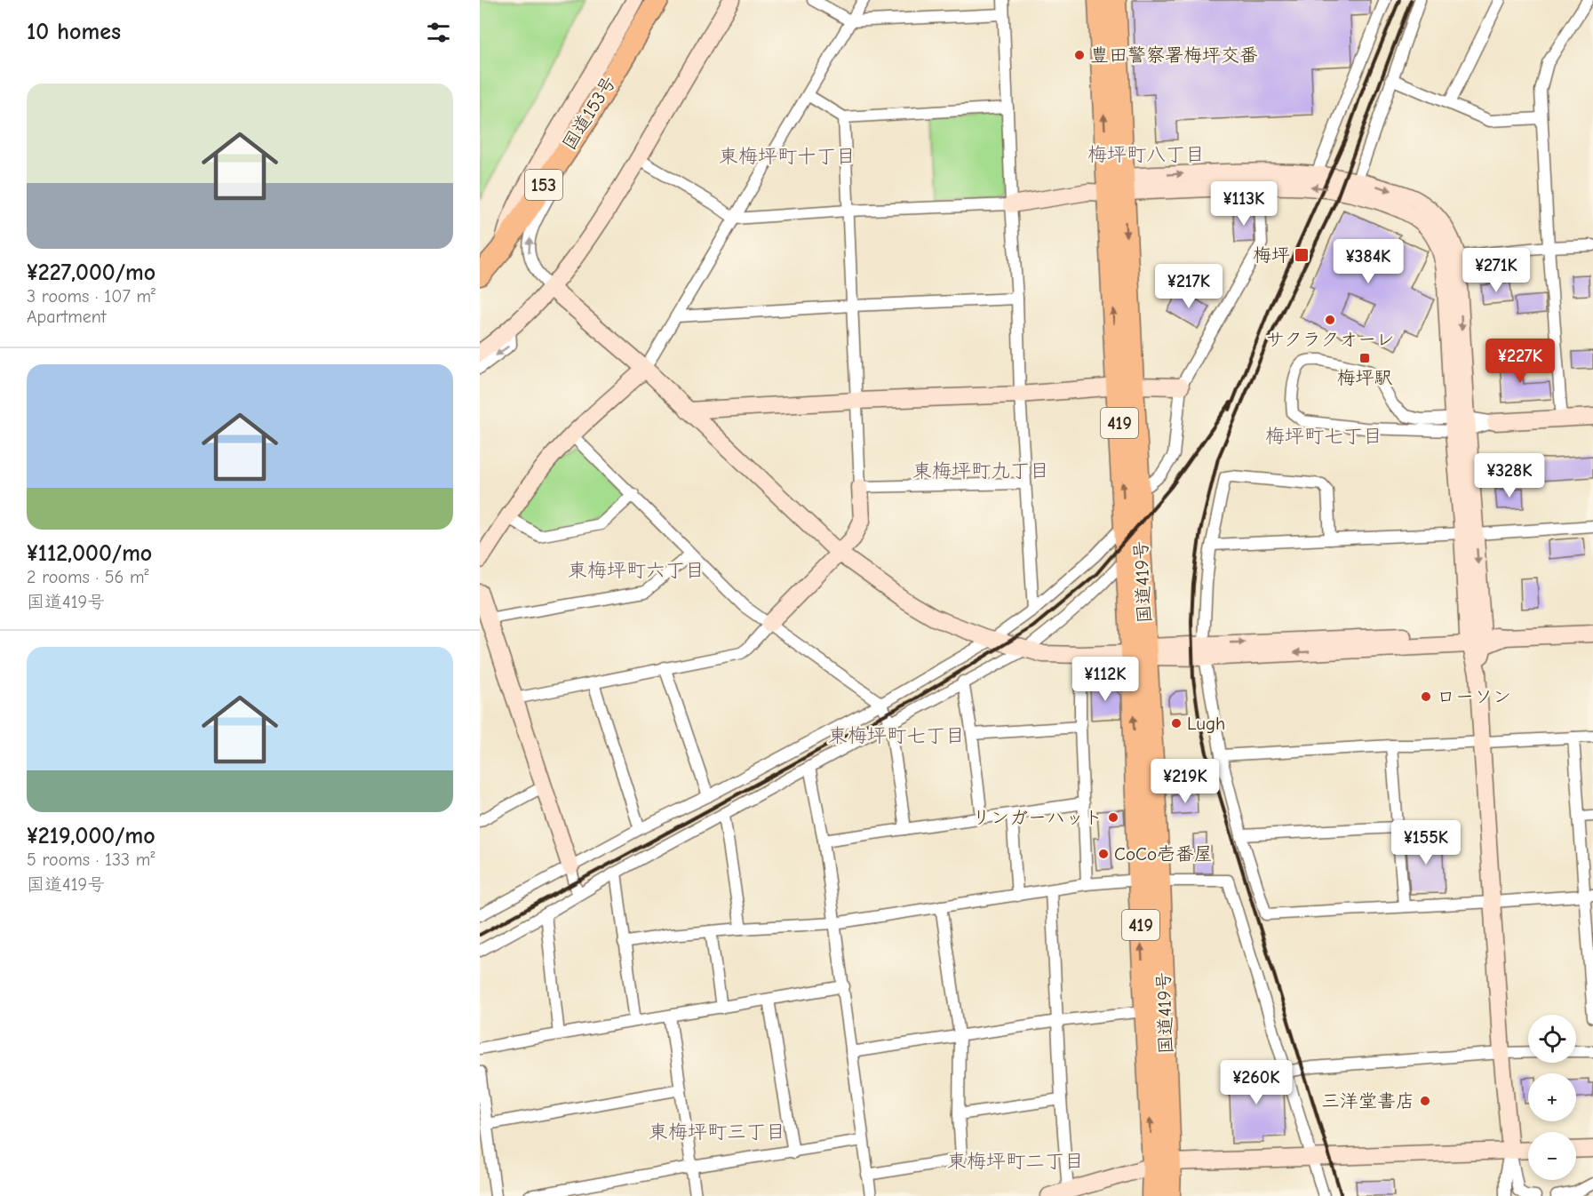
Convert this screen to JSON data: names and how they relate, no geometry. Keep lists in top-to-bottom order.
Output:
{
  "streets": {
    "highway": [
      "国道153号",
      "153",
      "419",
      "国道419号"
    ]
  },
  "districts": [
    "梅坪町八丁目",
    "東梅坪町十丁目",
    "梅坪町七丁目",
    "東梅坪町九丁目",
    "東梅坪町六丁目",
    "東梅坪町七丁目",
    "東梅坪町三丁目",
    "東梅坪町二丁目"
  ],
  "places": {
    "other": [
      "豊田警察署梅坪交番",
      "サクラクオーレ",
      "ローソン",
      "Lugh",
      "リンガーハット",
      "CoCo壱番屋",
      "三洋堂書店"
    ],
    "transit": ["梅坪", "梅坪駅"]
  },
  "page": {
    "heading": "10 homes",
    "list": [
      {
        "name": "¥227,000/mo",
        "note": "3 rooms · 107 m² · Apartment"
      },
      {
        "name": "¥112,000/mo",
        "note": "2 rooms · 56 m² · 国道419号"
      },
      {
        "name": "¥219,000/mo",
        "note": "5 rooms · 133 m² · 国道419号"
      }
    ],
    "price": [
      "¥113K",
      "¥384K",
      "¥271K",
      "¥217K",
      "¥227K",
      "¥328K",
      "¥112K",
      "¥219K",
      "¥155K",
      "¥260K"
    ],
    "map_buttons": ["+", "−"]
  }
}
